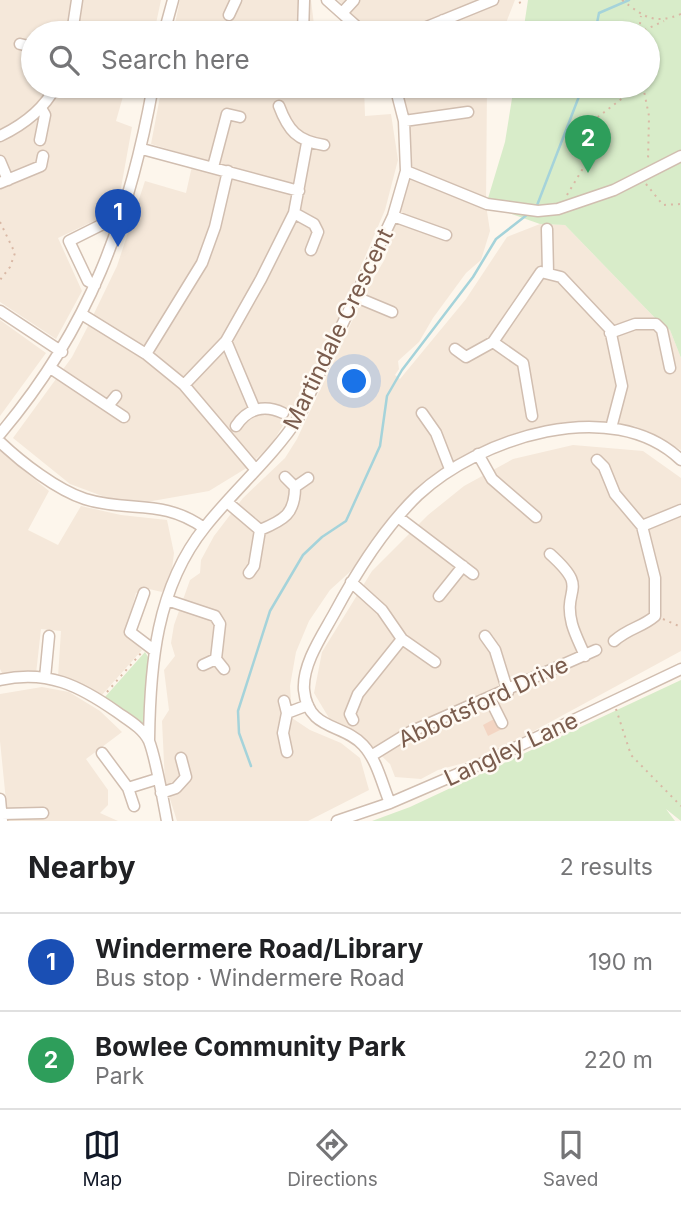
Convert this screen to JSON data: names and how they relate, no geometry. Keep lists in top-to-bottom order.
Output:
{
  "streets": {
    "street": ["Martindale Crescent", "Abbotsford Drive", "Langley Lane"]
  },
  "page": {
    "search": "Search here",
    "pins": ["2", "1"],
    "heading": ["Nearby", "2 results"],
    "list": [
      {
        "mark": "1",
        "name": "Windermere Road/Library",
        "note": "Bus stop · Windermere Road",
        "value": "190 m"
      },
      {
        "mark": "2",
        "name": "Bowlee Community Park",
        "note": "Park",
        "value": "220 m"
      }
    ],
    "nav": ["Map", "Directions", "Saved"]
  }
}
